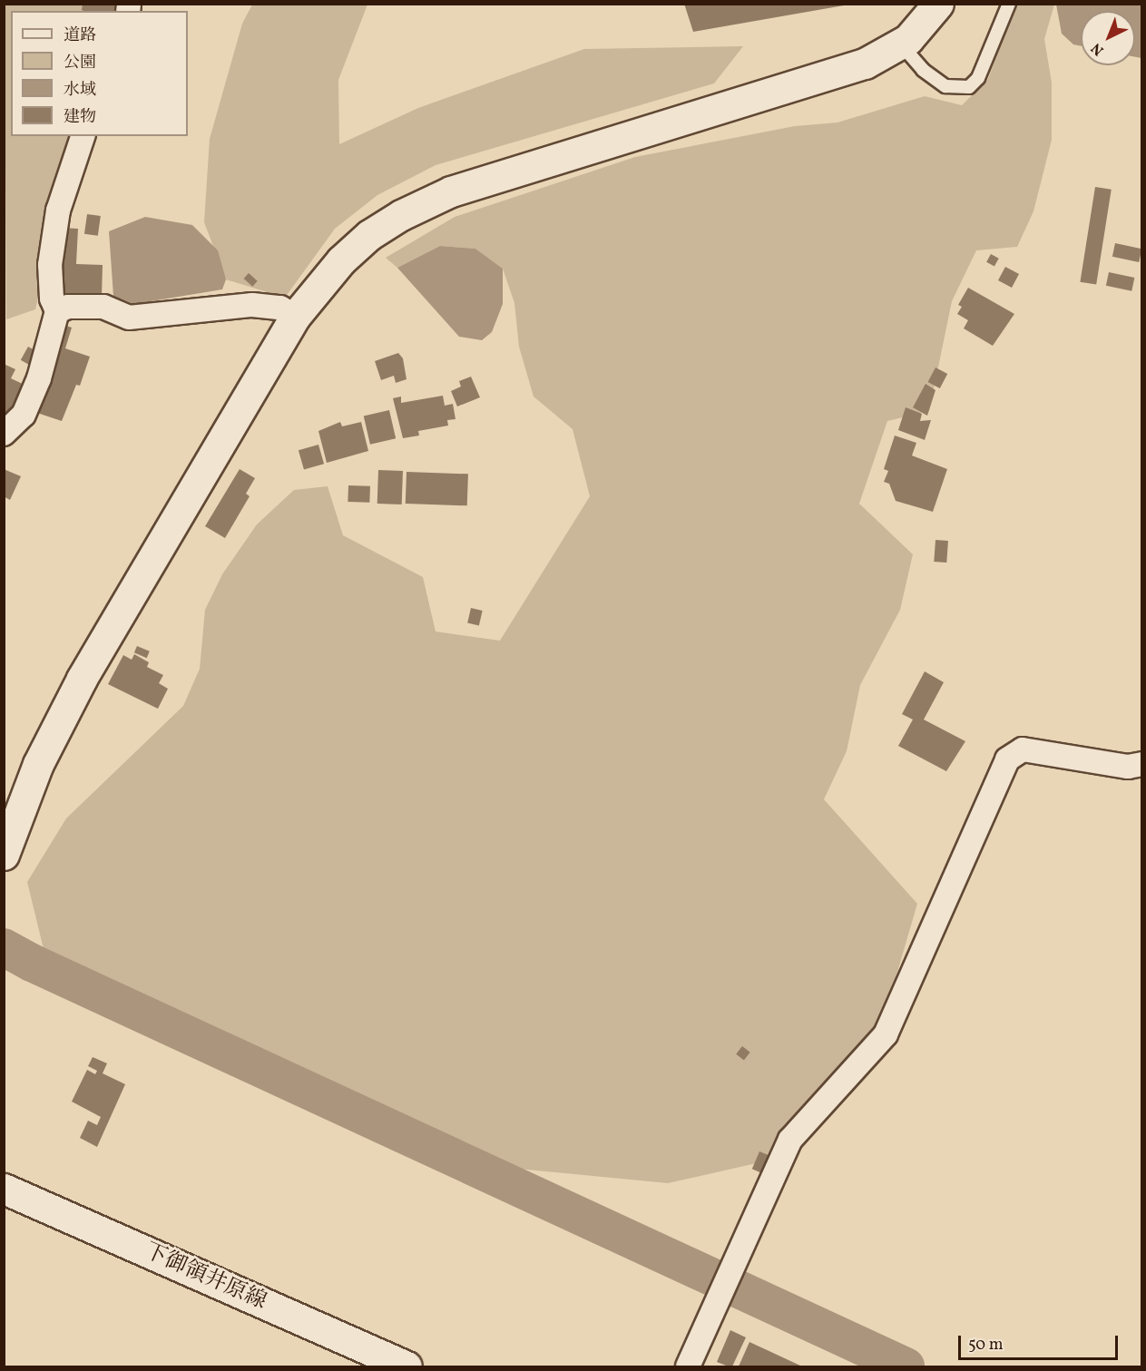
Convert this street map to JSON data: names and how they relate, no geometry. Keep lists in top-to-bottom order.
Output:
{
  "streets": {
    "street": ["下御領井原線"]
  },
  "legend": [
    "道路",
    "公園",
    "水域",
    "建物"
  ],
  "scale_bar": "50 m",
  "north": "bottom left"
}
